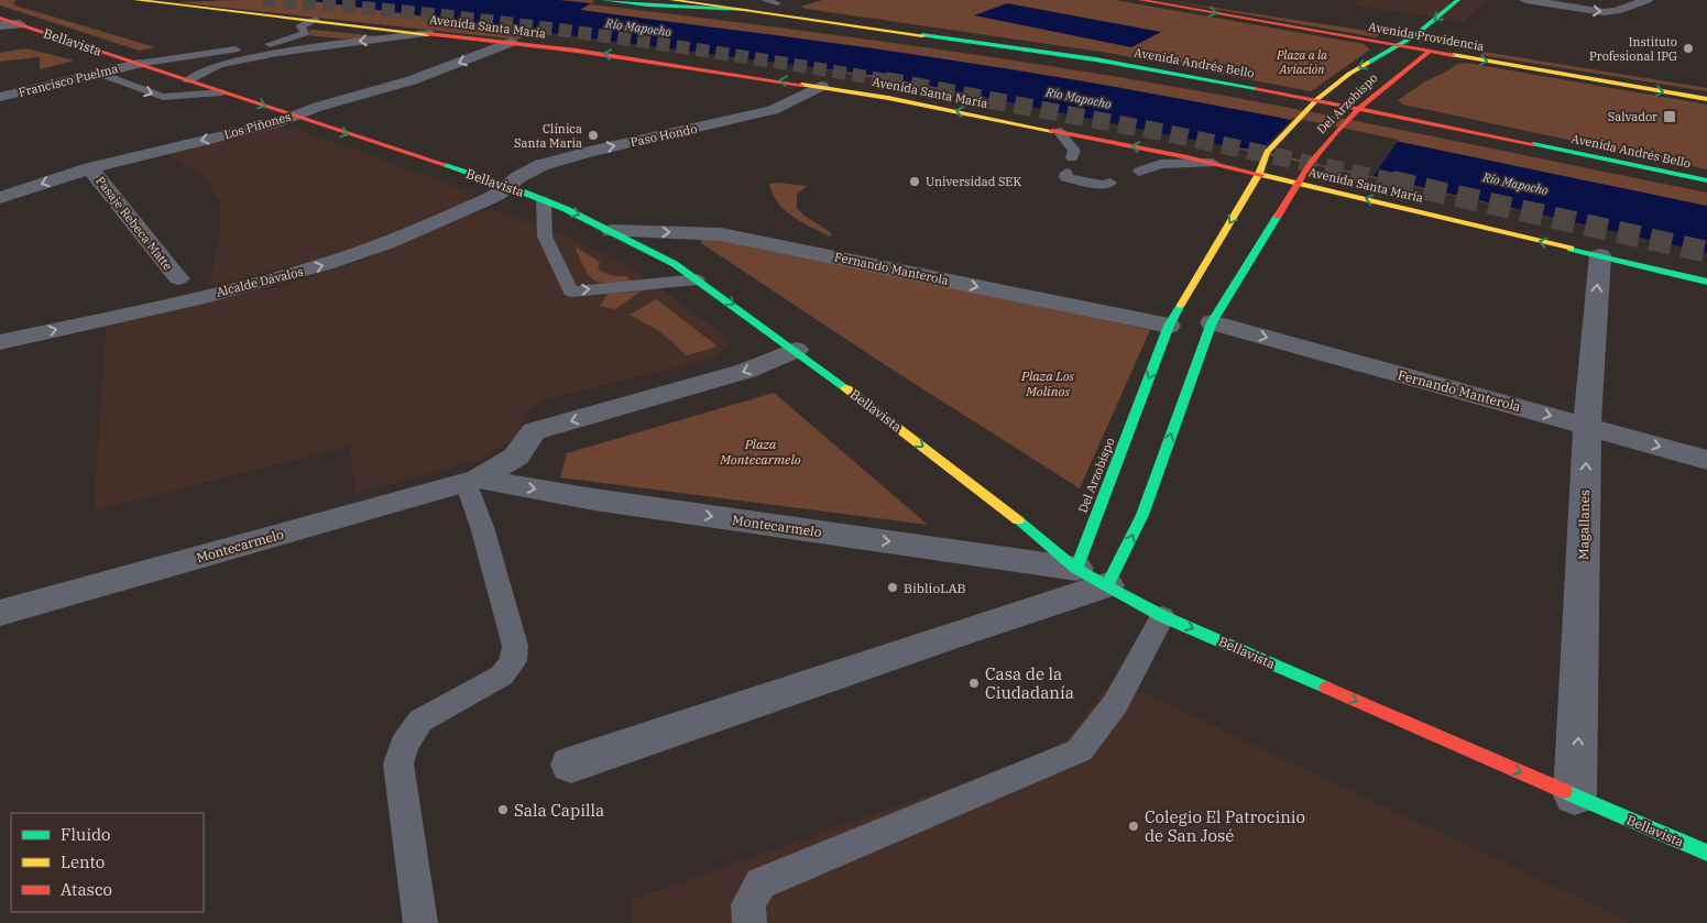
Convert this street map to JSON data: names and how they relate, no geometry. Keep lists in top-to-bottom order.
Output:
{
  "streets": {
    "main road": [
      "Avenida Santa María",
      "Avenida Providencia",
      "Bellavista",
      "Avenida Andrés Bello",
      "Del Arzobispo"
    ],
    "street": [
      "Francisco Puelma",
      "Los Piñones",
      "Paso Hondo",
      "Pasaje Rebeca Matte",
      "Fernando Manterola",
      "Alcalde Dávalos",
      "Magallanes",
      "Montecarmelo"
    ]
  },
  "crossings": [
    ["Avenida Santa María", "Del Arzobispo"],
    ["Avenida Santa María", "Los Piñones"],
    ["Avenida Santa María", "Paso Hondo"],
    ["Avenida Santa María", "Magallanes"],
    ["Avenida Providencia", "Del Arzobispo"],
    ["Bellavista", "Francisco Puelma"],
    ["Bellavista", "Del Arzobispo"],
    ["Bellavista", "Los Piñones"],
    ["Bellavista", "Paso Hondo"],
    ["Bellavista", "Fernando Manterola"],
    ["Bellavista", "Alcalde Dávalos"],
    ["Bellavista", "Magallanes"],
    ["Bellavista", "Montecarmelo"],
    ["Avenida Andrés Bello", "Del Arzobispo"],
    ["Del Arzobispo", "Fernando Manterola"],
    ["Del Arzobispo", "Montecarmelo"],
    ["Los Piñones", "Pasaje Rebeca Matte"],
    ["Paso Hondo", "Alcalde Dávalos"],
    ["Fernando Manterola", "Magallanes"]
  ],
  "one_way": [
    "Avenida Santa María",
    "Bellavista",
    "Los Piñones",
    "Paso Hondo",
    "Fernando Manterola",
    "Alcalde Dávalos",
    "Magallanes"
  ],
  "water": ["Río Mapocho"],
  "parks": ["Plaza a la Aviación", "Plaza Los Molinos", "Plaza Montecarmelo"],
  "places": {
    "other": [
      "Instituto Profesional IPG",
      "Clínica Santa Maria",
      "Universidad SEK",
      "BiblioLAB",
      "Casa de la Ciudadanía",
      "Sala Capilla",
      "Colegio El Patrocinio de San José"
    ],
    "transit": ["Salvador"]
  },
  "legend": ["Fluido", "Lento", "Atasco"]
}
